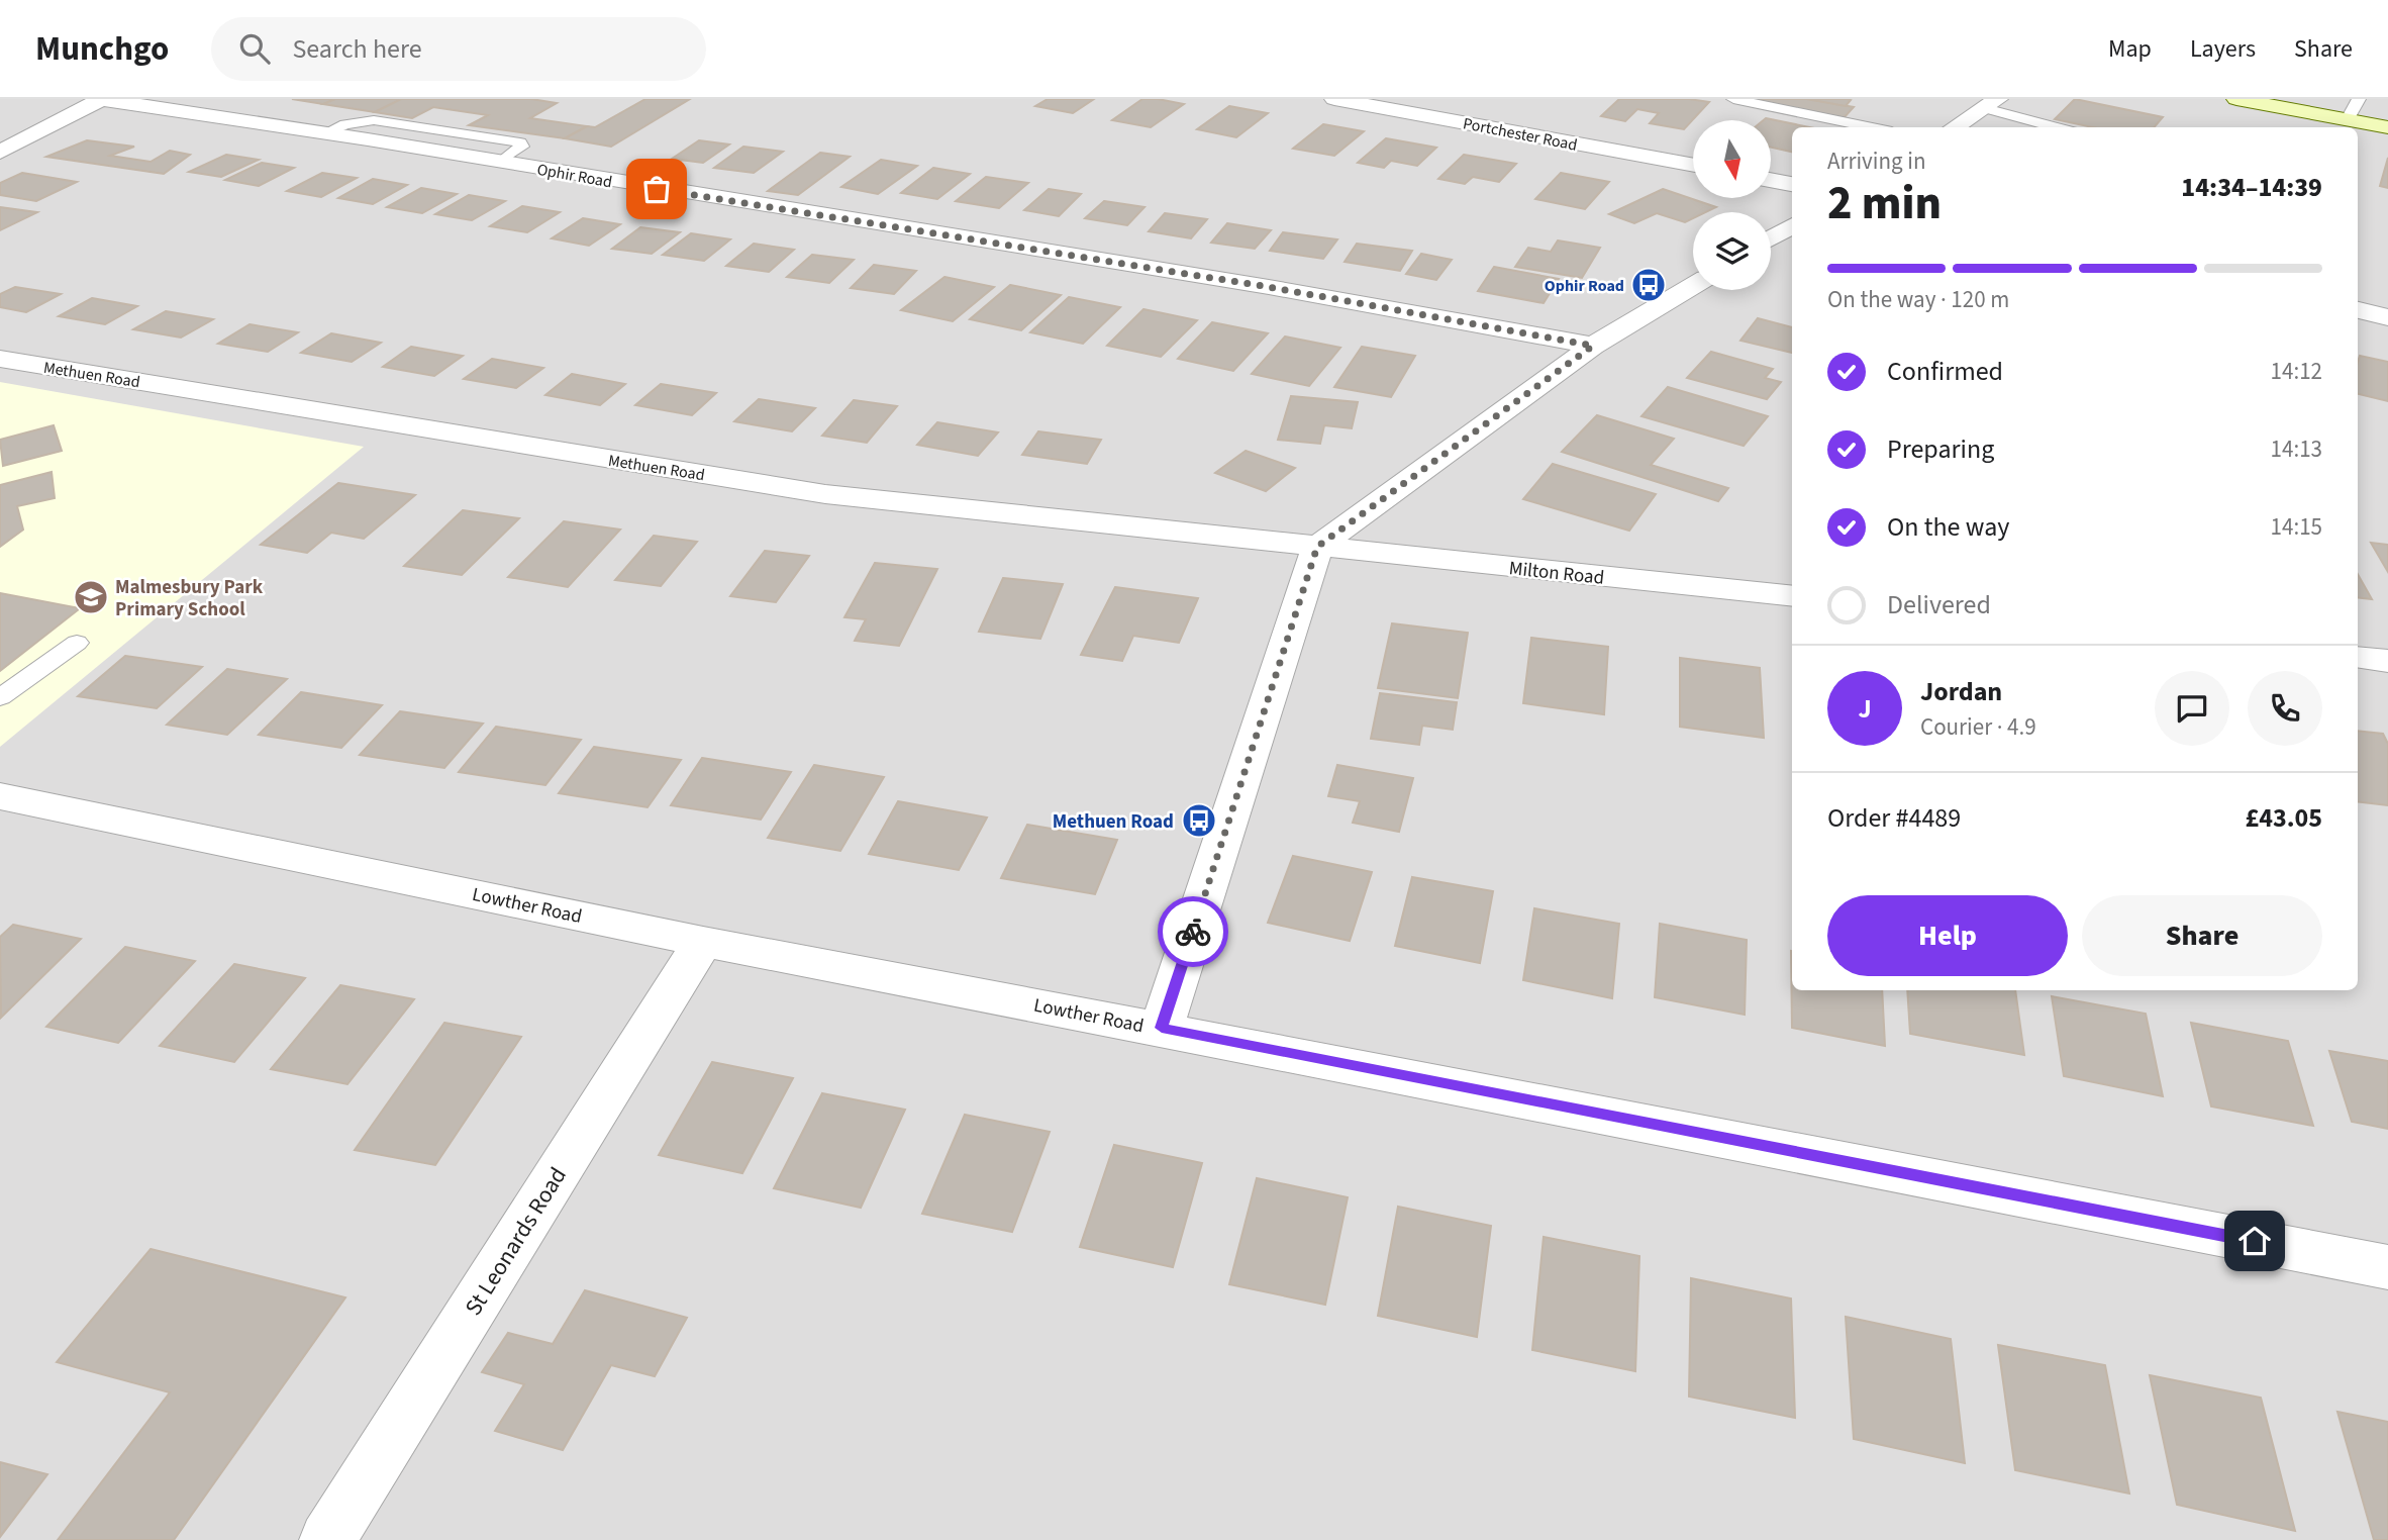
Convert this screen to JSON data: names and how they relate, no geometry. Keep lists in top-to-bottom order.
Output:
{
  "streets": {
    "street": [
      "Portchester Road",
      "Ophir Road",
      "Methuen Road",
      "Milton Road",
      "Lowther Road",
      "St Leonards Road"
    ]
  },
  "crossings": [
    ["Methuen Road", "Milton Road"],
    ["Lowther Road", "St Leonards Road"]
  ],
  "places": {
    "bus stop": ["Ophir Road", "Methuen Road"],
    "school or university": ["Malmesbury Park Primary School"]
  },
  "north": "bottom",
  "page": {
    "header": "Munchgo",
    "search": "Search here",
    "nav": ["Map", "Layers", "Share"],
    "heading": ["2 min", "Arriving in", "14:34–14:39"],
    "panel": [
      "Jordan",
      "Courier · 4.9",
      "Order #4489",
      "£43.05"
    ],
    "bar": "On the way · 120 m",
    "list": [
      ["Confirmed", "14:12"],
      ["Preparing", "14:13"],
      ["On the way", "14:15"],
      "Delivered"
    ],
    "round": "J",
    "buttons": ["Help", "Share"]
  }
}
